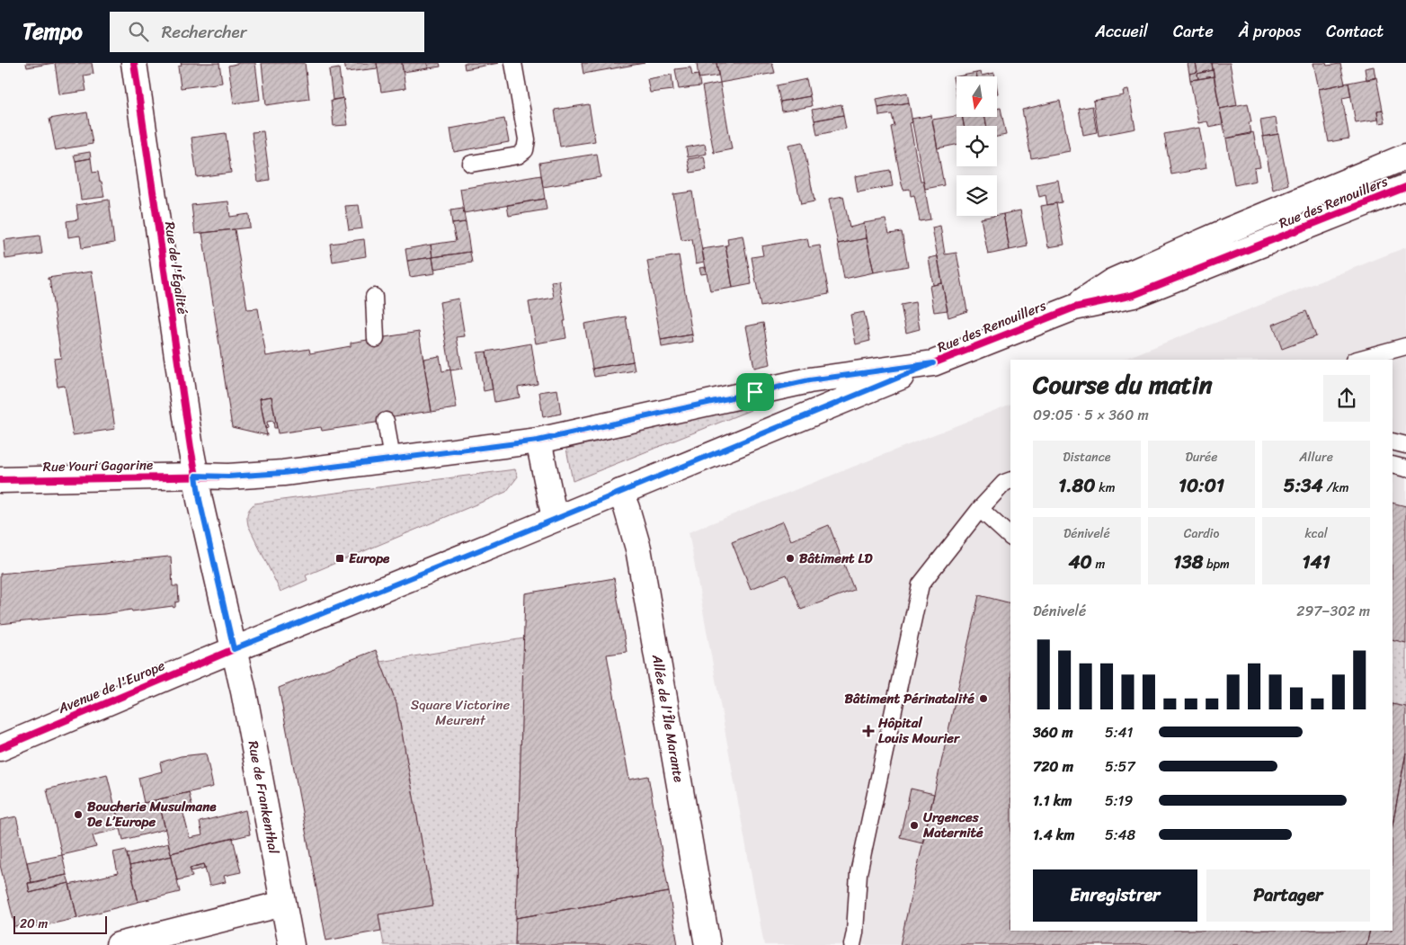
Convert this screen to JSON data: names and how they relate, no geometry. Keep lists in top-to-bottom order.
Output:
{
  "streets": {
    "street": [
      "Rue des Renouillers",
      "Rue de l'Égalité",
      "Rue Youri Gagarine",
      "Avenue de l'Europe",
      "Allée de l'Île Marante",
      "Rue de Frankenthal"
    ]
  },
  "crossings": [
    ["Rue des Renouillers", "Rue de l'Égalité"],
    ["Rue des Renouillers", "Rue Youri Gagarine"],
    ["Rue des Renouillers", "Avenue de l'Europe"],
    ["Rue de l'Égalité", "Rue Youri Gagarine"],
    ["Rue de l'Égalité", "Avenue de l'Europe"],
    ["Rue de l'Égalité", "Rue de Frankenthal"],
    ["Avenue de l'Europe", "Allée de l'Île Marante"],
    ["Avenue de l'Europe", "Rue de Frankenthal"]
  ],
  "parks": ["Square Victorine Meurent"],
  "places": {
    "transit": ["Europe"],
    "other": [
      "Bâtiment LD",
      "Bâtiment Périnatalité",
      "Boucherie Musulmane De L’Europe",
      "Urgences Maternité"
    ],
    "health": ["Hôpital Louis Mourier"]
  },
  "scale_bar": "20 m",
  "north": "bottom",
  "page": {
    "header": "Tempo",
    "search": "Rechercher",
    "nav": [
      "Accueil",
      "Carte",
      "À propos",
      "Contact"
    ],
    "heading": ["Course du matin", "09:05 · 5 × 360 m"],
    "stats": [
      ["Distance", "1.80 km"],
      ["Durée", "10:01"],
      ["Allure", "5:34 /km"],
      ["Dénivelé", "40 m"],
      ["Cardio", "138 bpm"],
      ["kcal", "141"]
    ],
    "chart": ["Dénivelé", "297–302 m"],
    "list": [
      {
        "name": "360 m",
        "note": "5:41"
      },
      {
        "name": "720 m",
        "note": "5:57"
      },
      {
        "name": "1.1 km",
        "note": "5:19"
      },
      {
        "name": "1.4 km",
        "note": "5:48"
      }
    ],
    "buttons": ["Enregistrer", "Partager"],
    "scale": "20 m"
  }
}
